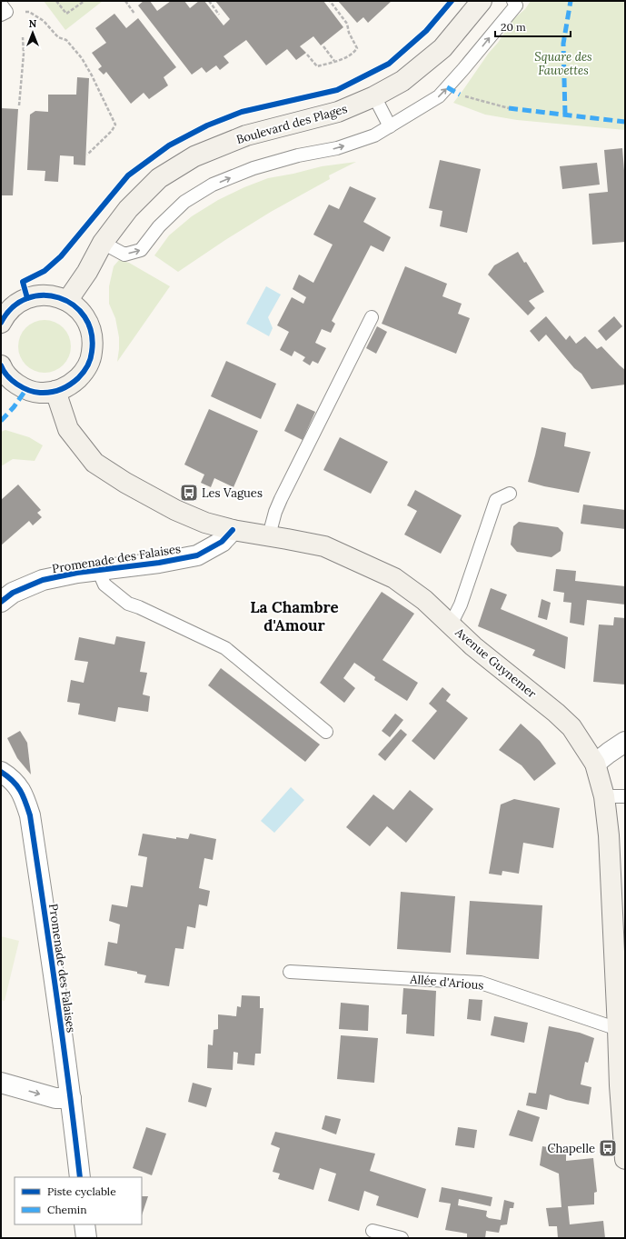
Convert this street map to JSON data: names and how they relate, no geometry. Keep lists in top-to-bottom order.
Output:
{
  "streets": {
    "main road": ["Boulevard des Plages", "Avenue Guynemer"],
    "street": ["Promenade des Falaises"],
    "lane": ["Allée d'Arious"]
  },
  "crossings": [
    ["Promenade des Falaises", "Avenue Guynemer"],
    ["Avenue Guynemer", "Allée d'Arious"]
  ],
  "districts": ["La Chambre d'Amour"],
  "parks": ["Square des Fauvettes"],
  "places": {
    "bus stop": ["Les Vagues", "Chapelle"]
  },
  "legend": ["Piste cyclable", "Chemin"],
  "scale_bar": "20 m",
  "north": "top"
}
